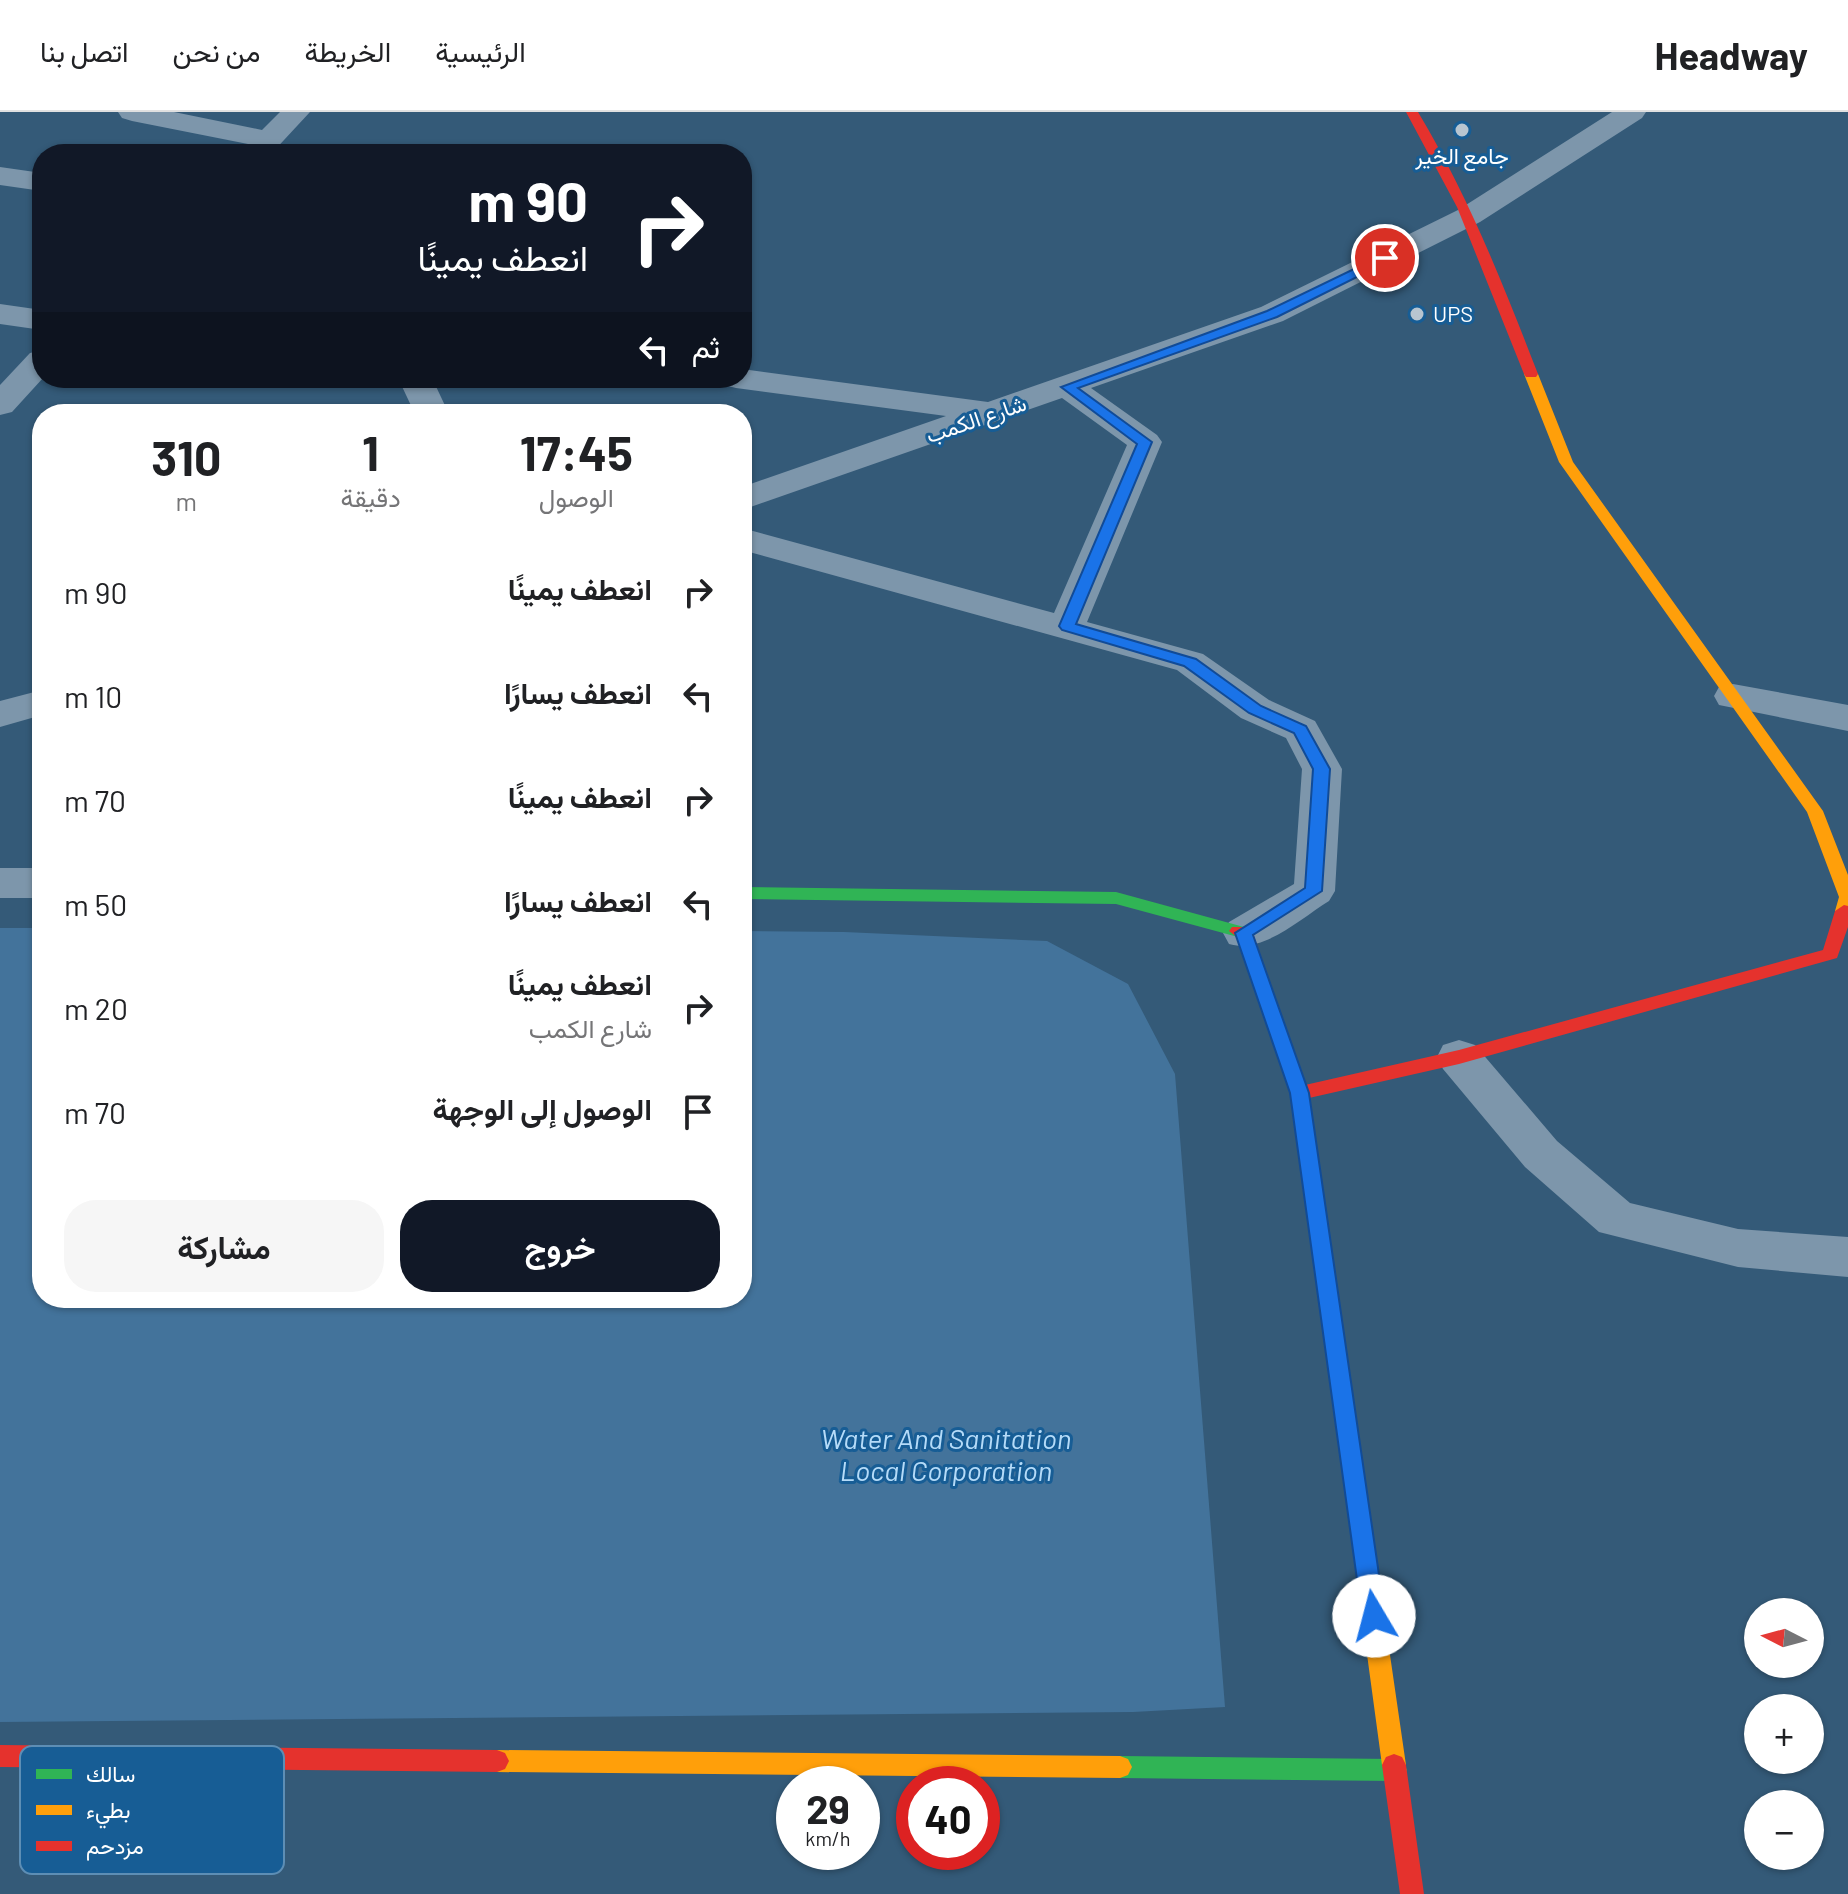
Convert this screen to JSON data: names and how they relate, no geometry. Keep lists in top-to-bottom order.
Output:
{
  "streets": {
    "street": ["شارع الكمب"]
  },
  "water": ["Water And Sanitation Local Corporation"],
  "places": ["جامع الخير", "UPS"],
  "legend": ["سالك", "بطيء", "مزدحم"],
  "north": "left",
  "page": {
    "header": "Headway",
    "nav": [
      "الرئيسية",
      "الخريطة",
      "من نحن",
      "اتصل بنا"
    ],
    "turn": ["90 m", "انعطف يمينًا"],
    "then": "ثم",
    "eta": [
      "17:45",
      "الوصول",
      "1",
      "دقيقة",
      "310",
      "m"
    ],
    "list": [
      {
        "name": "انعطف يمينًا",
        "value": "90 m"
      },
      {
        "name": "انعطف يسارًا",
        "value": "10 m"
      },
      {
        "name": "انعطف يمينًا",
        "value": "70 m"
      },
      {
        "name": "انعطف يسارًا",
        "value": "50 m"
      },
      {
        "name": "انعطف يمينًا",
        "note": "شارع الكمب",
        "value": "20 m"
      },
      {
        "name": "الوصول إلى الوجهة",
        "value": "70 m"
      }
    ],
    "buttons": ["خروج", "مشاركة"],
    "map_buttons": ["+", "−"],
    "speed": "29 km/h",
    "limit": "40"
  }
}
